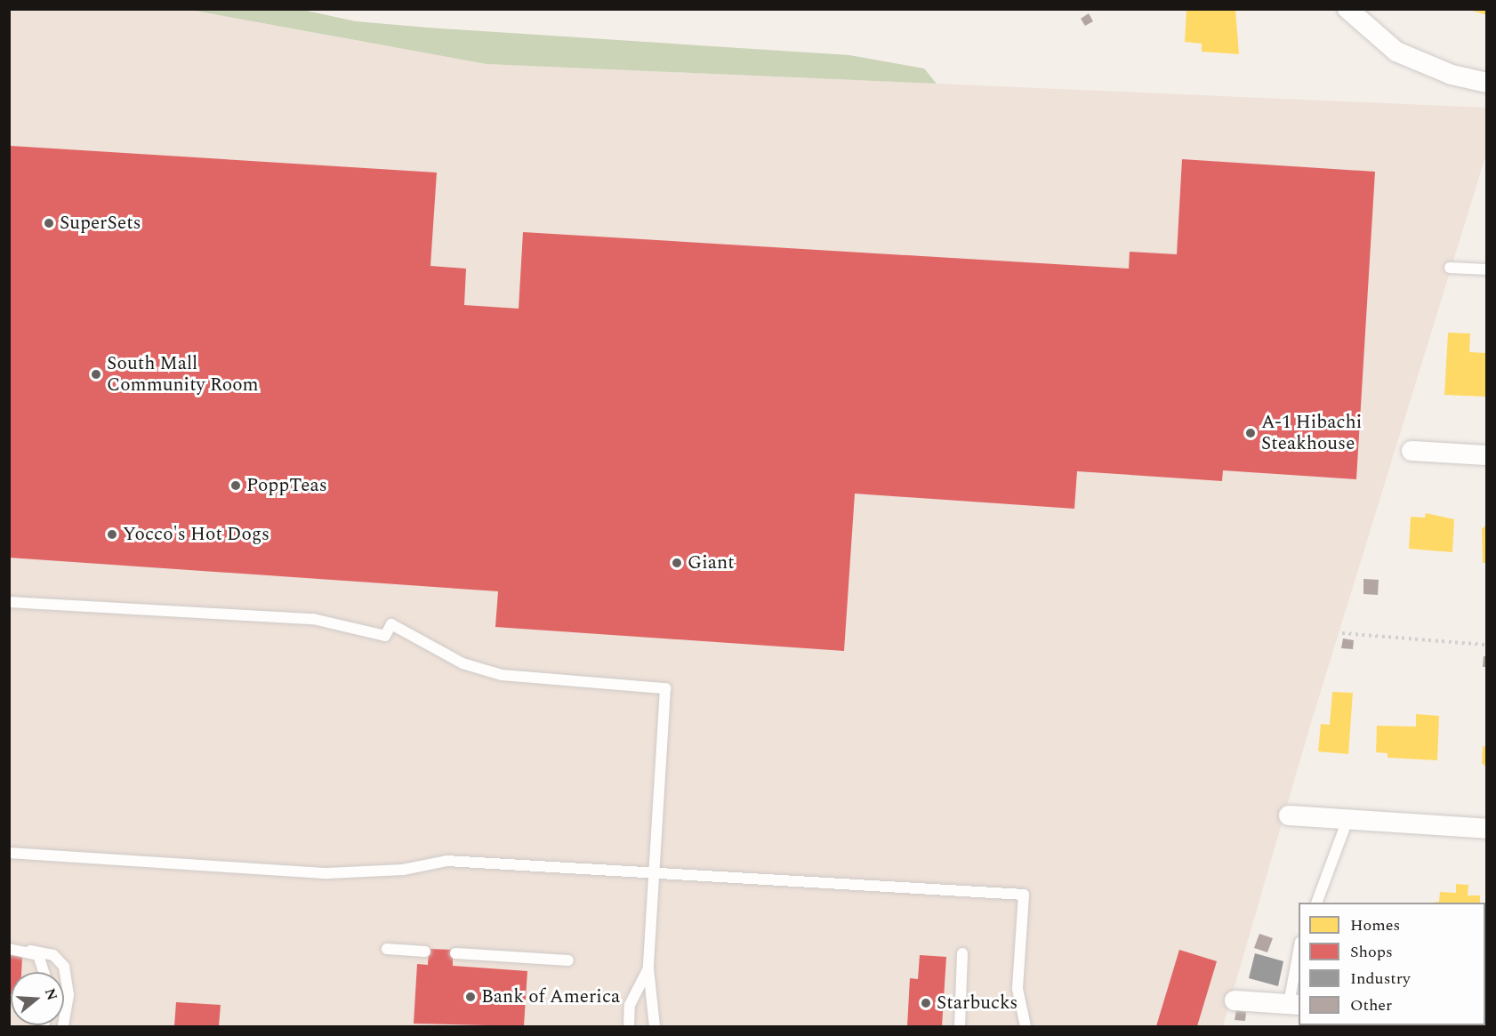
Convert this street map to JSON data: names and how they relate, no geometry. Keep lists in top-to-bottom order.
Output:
{
  "places": [
    "SuperSets",
    "South Mall Community Room",
    "A-1 Hibachi Steakhouse",
    "PoppTeas",
    "Yocco's Hot Dogs",
    "Giant",
    "Bank of America",
    "Starbucks"
  ],
  "legend": [
    "Homes",
    "Shops",
    "Industry",
    "Other"
  ],
  "north": "right"
}
